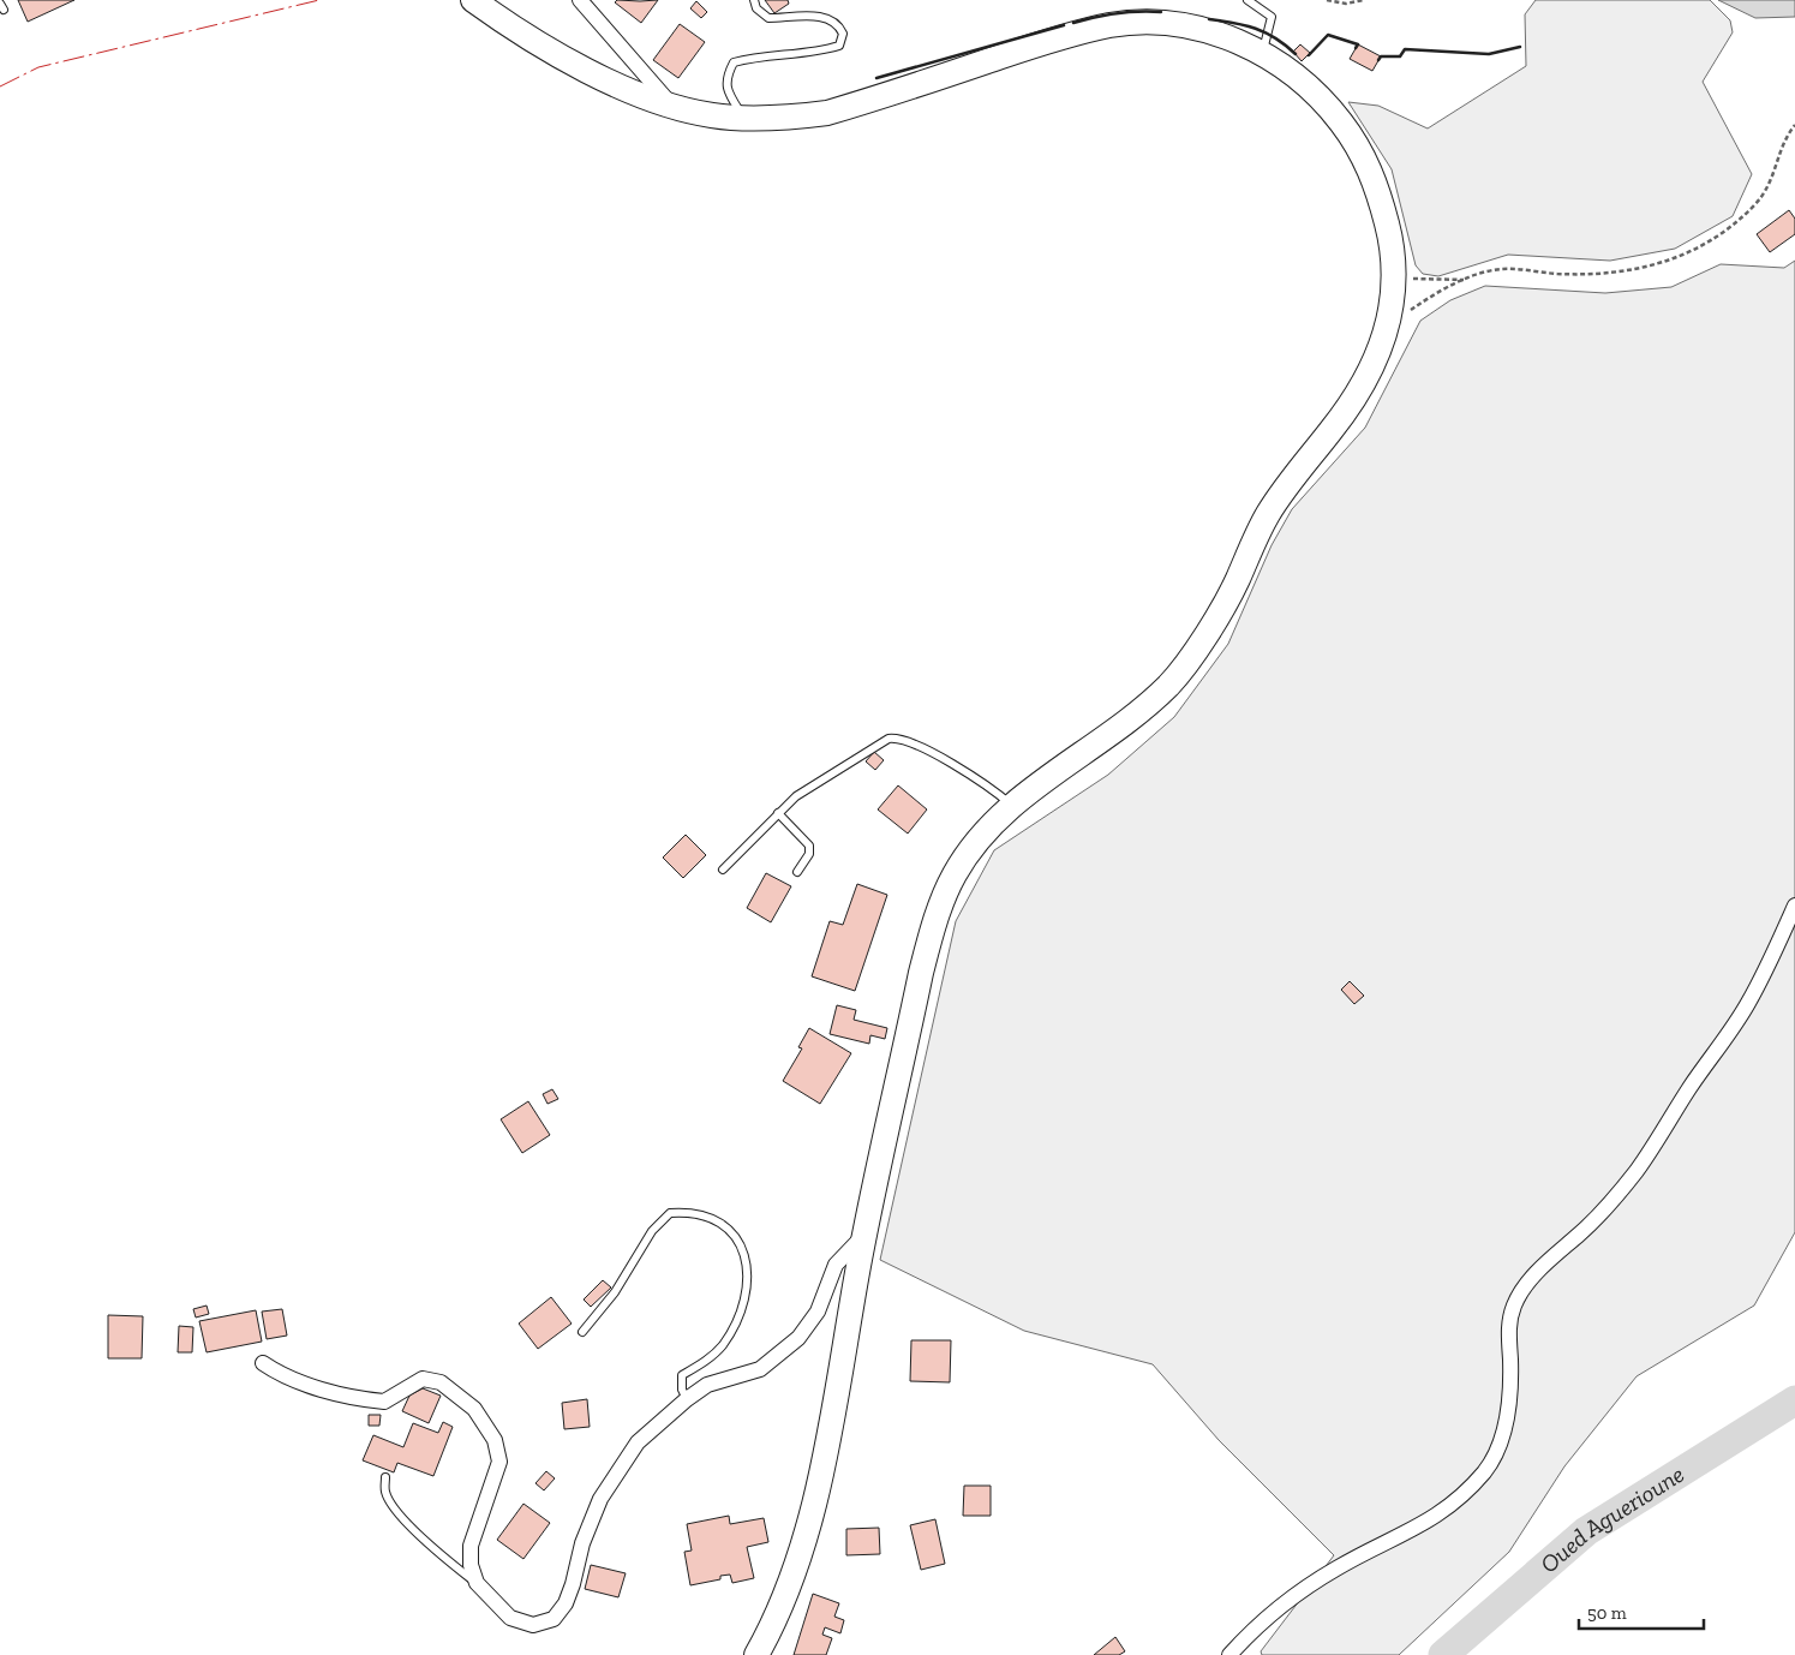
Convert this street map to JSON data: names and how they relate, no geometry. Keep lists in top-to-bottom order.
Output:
{
  "water": ["Oued Aguerioune"],
  "scale_bar": "50 m"
}
